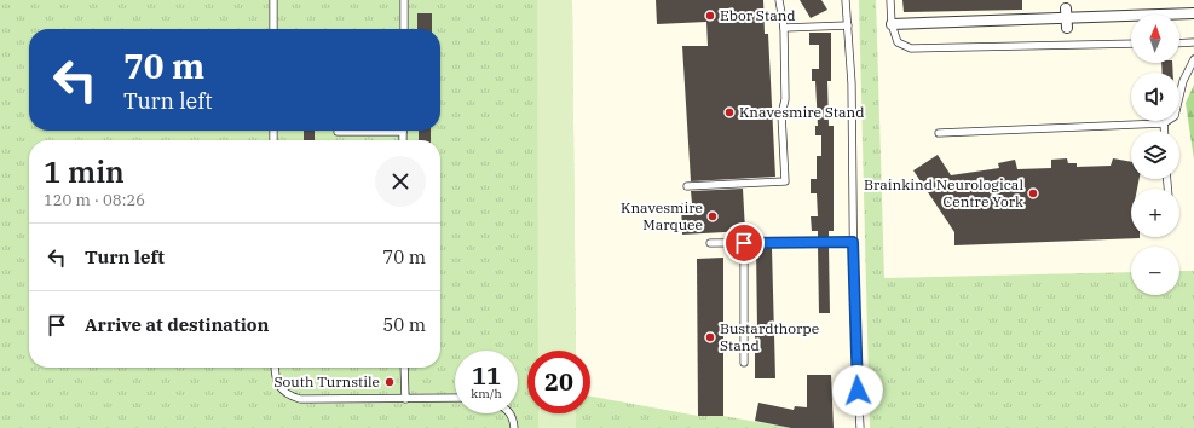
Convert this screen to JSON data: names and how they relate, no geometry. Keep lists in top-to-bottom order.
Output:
{
  "places": [
    "Ebor Stand",
    "Knavesmire Stand",
    "Brainkind Neurological Centre York",
    "Knavesmire Marquee",
    "Bustardthorpe Stand",
    "South Turnstile"
  ],
  "north": "top",
  "page": {
    "map_buttons": ["+", "−"],
    "turn": ["70 m", "Turn left"],
    "heading": ["1 min", "120 m · 08:26"],
    "list": [
      {
        "name": "Turn left",
        "value": "70 m"
      },
      {
        "name": "Arrive at destination",
        "value": "50 m"
      }
    ],
    "speed": "11 km/h",
    "limit": "20"
  }
}
